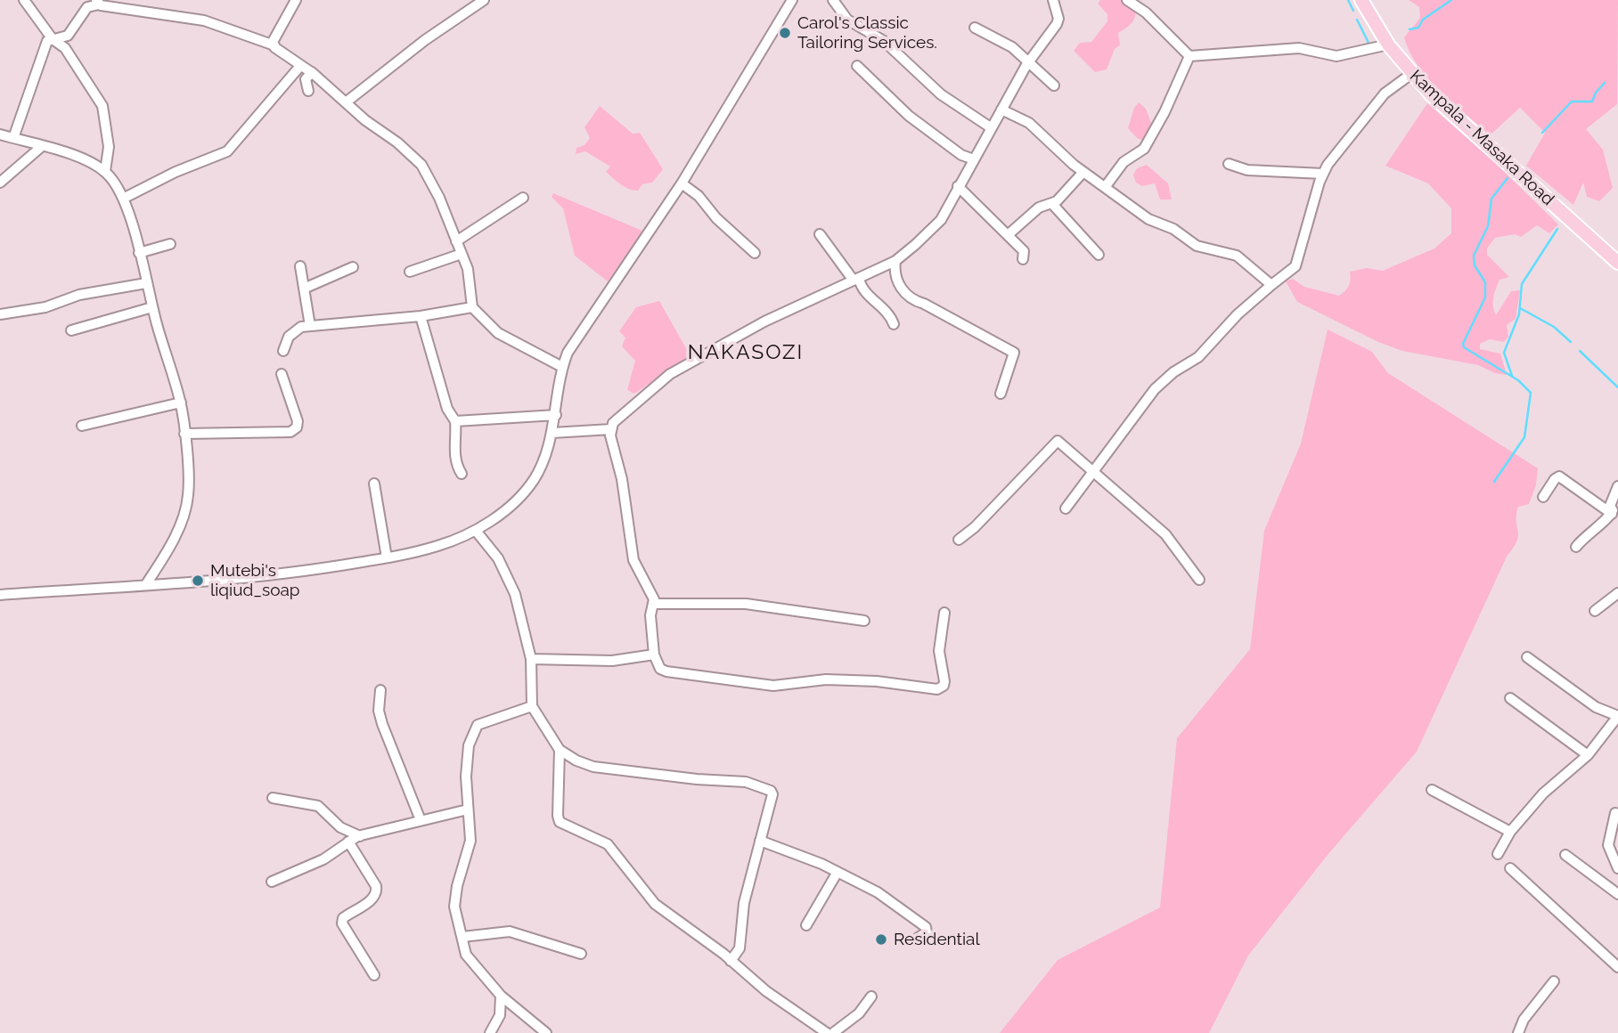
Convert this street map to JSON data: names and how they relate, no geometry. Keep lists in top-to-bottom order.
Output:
{
  "streets": {
    "main road": ["Kampala - Masaka Road"]
  },
  "districts": ["NAKASOZI"],
  "places": ["Carol's Classic Tailoring Services.", "Mutebi's liqiud_soap", "Residential"]
}
